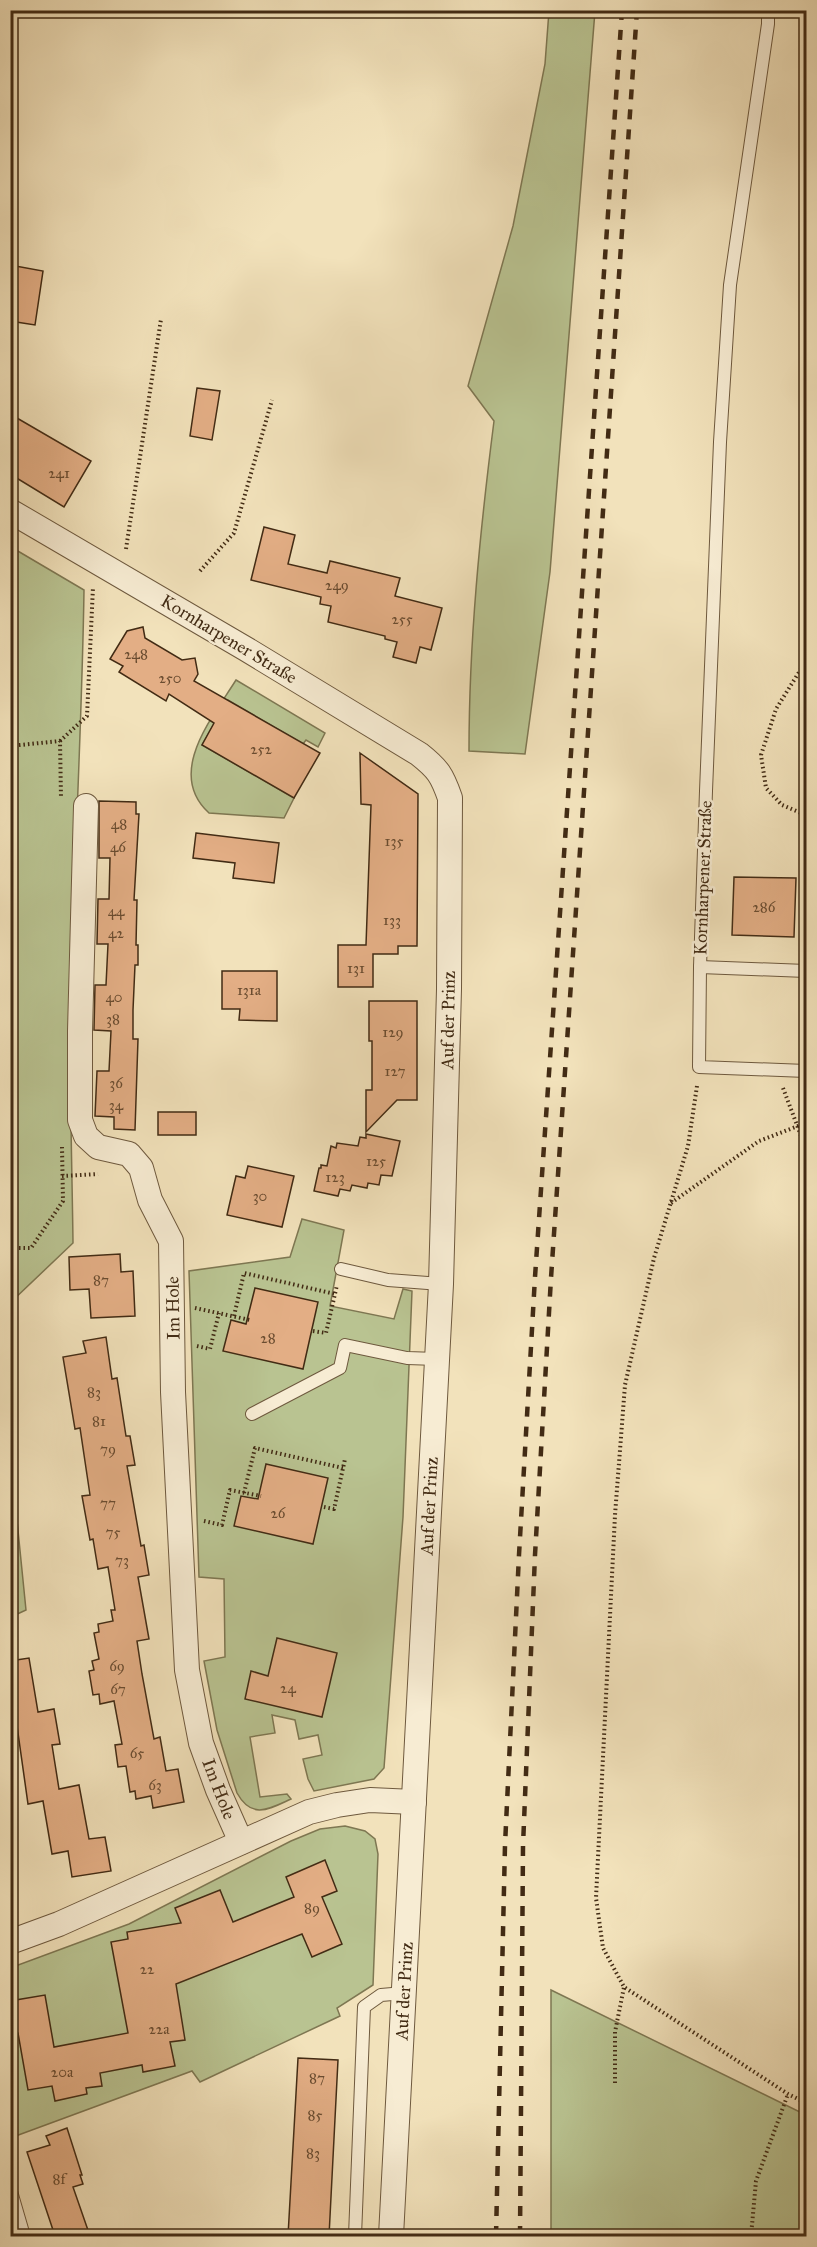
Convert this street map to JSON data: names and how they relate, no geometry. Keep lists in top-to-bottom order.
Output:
{
  "streets": {
    "street": ["Kornharpener Straße", "Auf der Prinz", "Im Hole"]
  },
  "crossings": [
    ["Kornharpener Straße", "Auf der Prinz"],
    ["Auf der Prinz", "Im Hole"]
  ],
  "house_numbers": [
    "241",
    "249",
    "255",
    "248",
    "250",
    "252",
    "48",
    "135",
    "46",
    "286",
    "44",
    "133",
    "42",
    "131",
    "131a",
    "40",
    "38",
    "129",
    "127",
    "36",
    "34",
    "125",
    "123",
    "30",
    "87",
    "28",
    "83",
    "81",
    "79",
    "77",
    "26",
    "75",
    "73",
    "69",
    "24",
    "67",
    "65",
    "63",
    "89",
    "22",
    "22a",
    "20a",
    "87",
    "85",
    "83",
    "8f"
  ]
}
